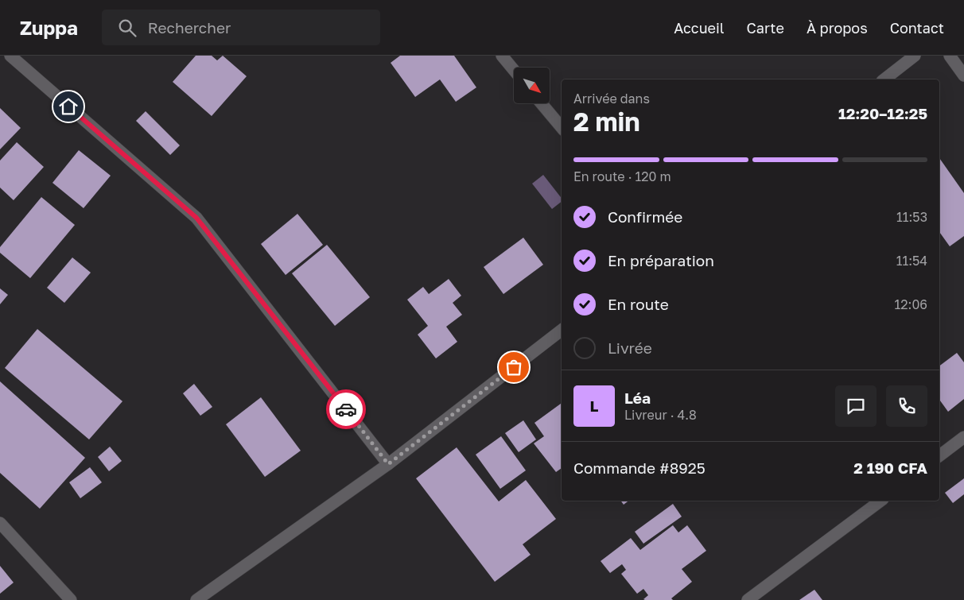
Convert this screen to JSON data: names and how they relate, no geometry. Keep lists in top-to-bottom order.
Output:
{
  "north": "bottom right",
  "page": {
    "header": "Zuppa",
    "search": "Rechercher",
    "nav": [
      "Accueil",
      "Carte",
      "À propos",
      "Contact"
    ],
    "heading": ["2 min", "Arrivée dans", "12:20–12:25"],
    "panel": [
      "Léa",
      "Livreur · 4.8",
      "Commande #8925",
      "2 190 CFA"
    ],
    "bar": "En route · 120 m",
    "list": [
      ["Confirmée", "11:53"],
      ["En préparation", "11:54"],
      ["En route", "12:06"],
      "Livrée"
    ],
    "round": "L"
  }
}
